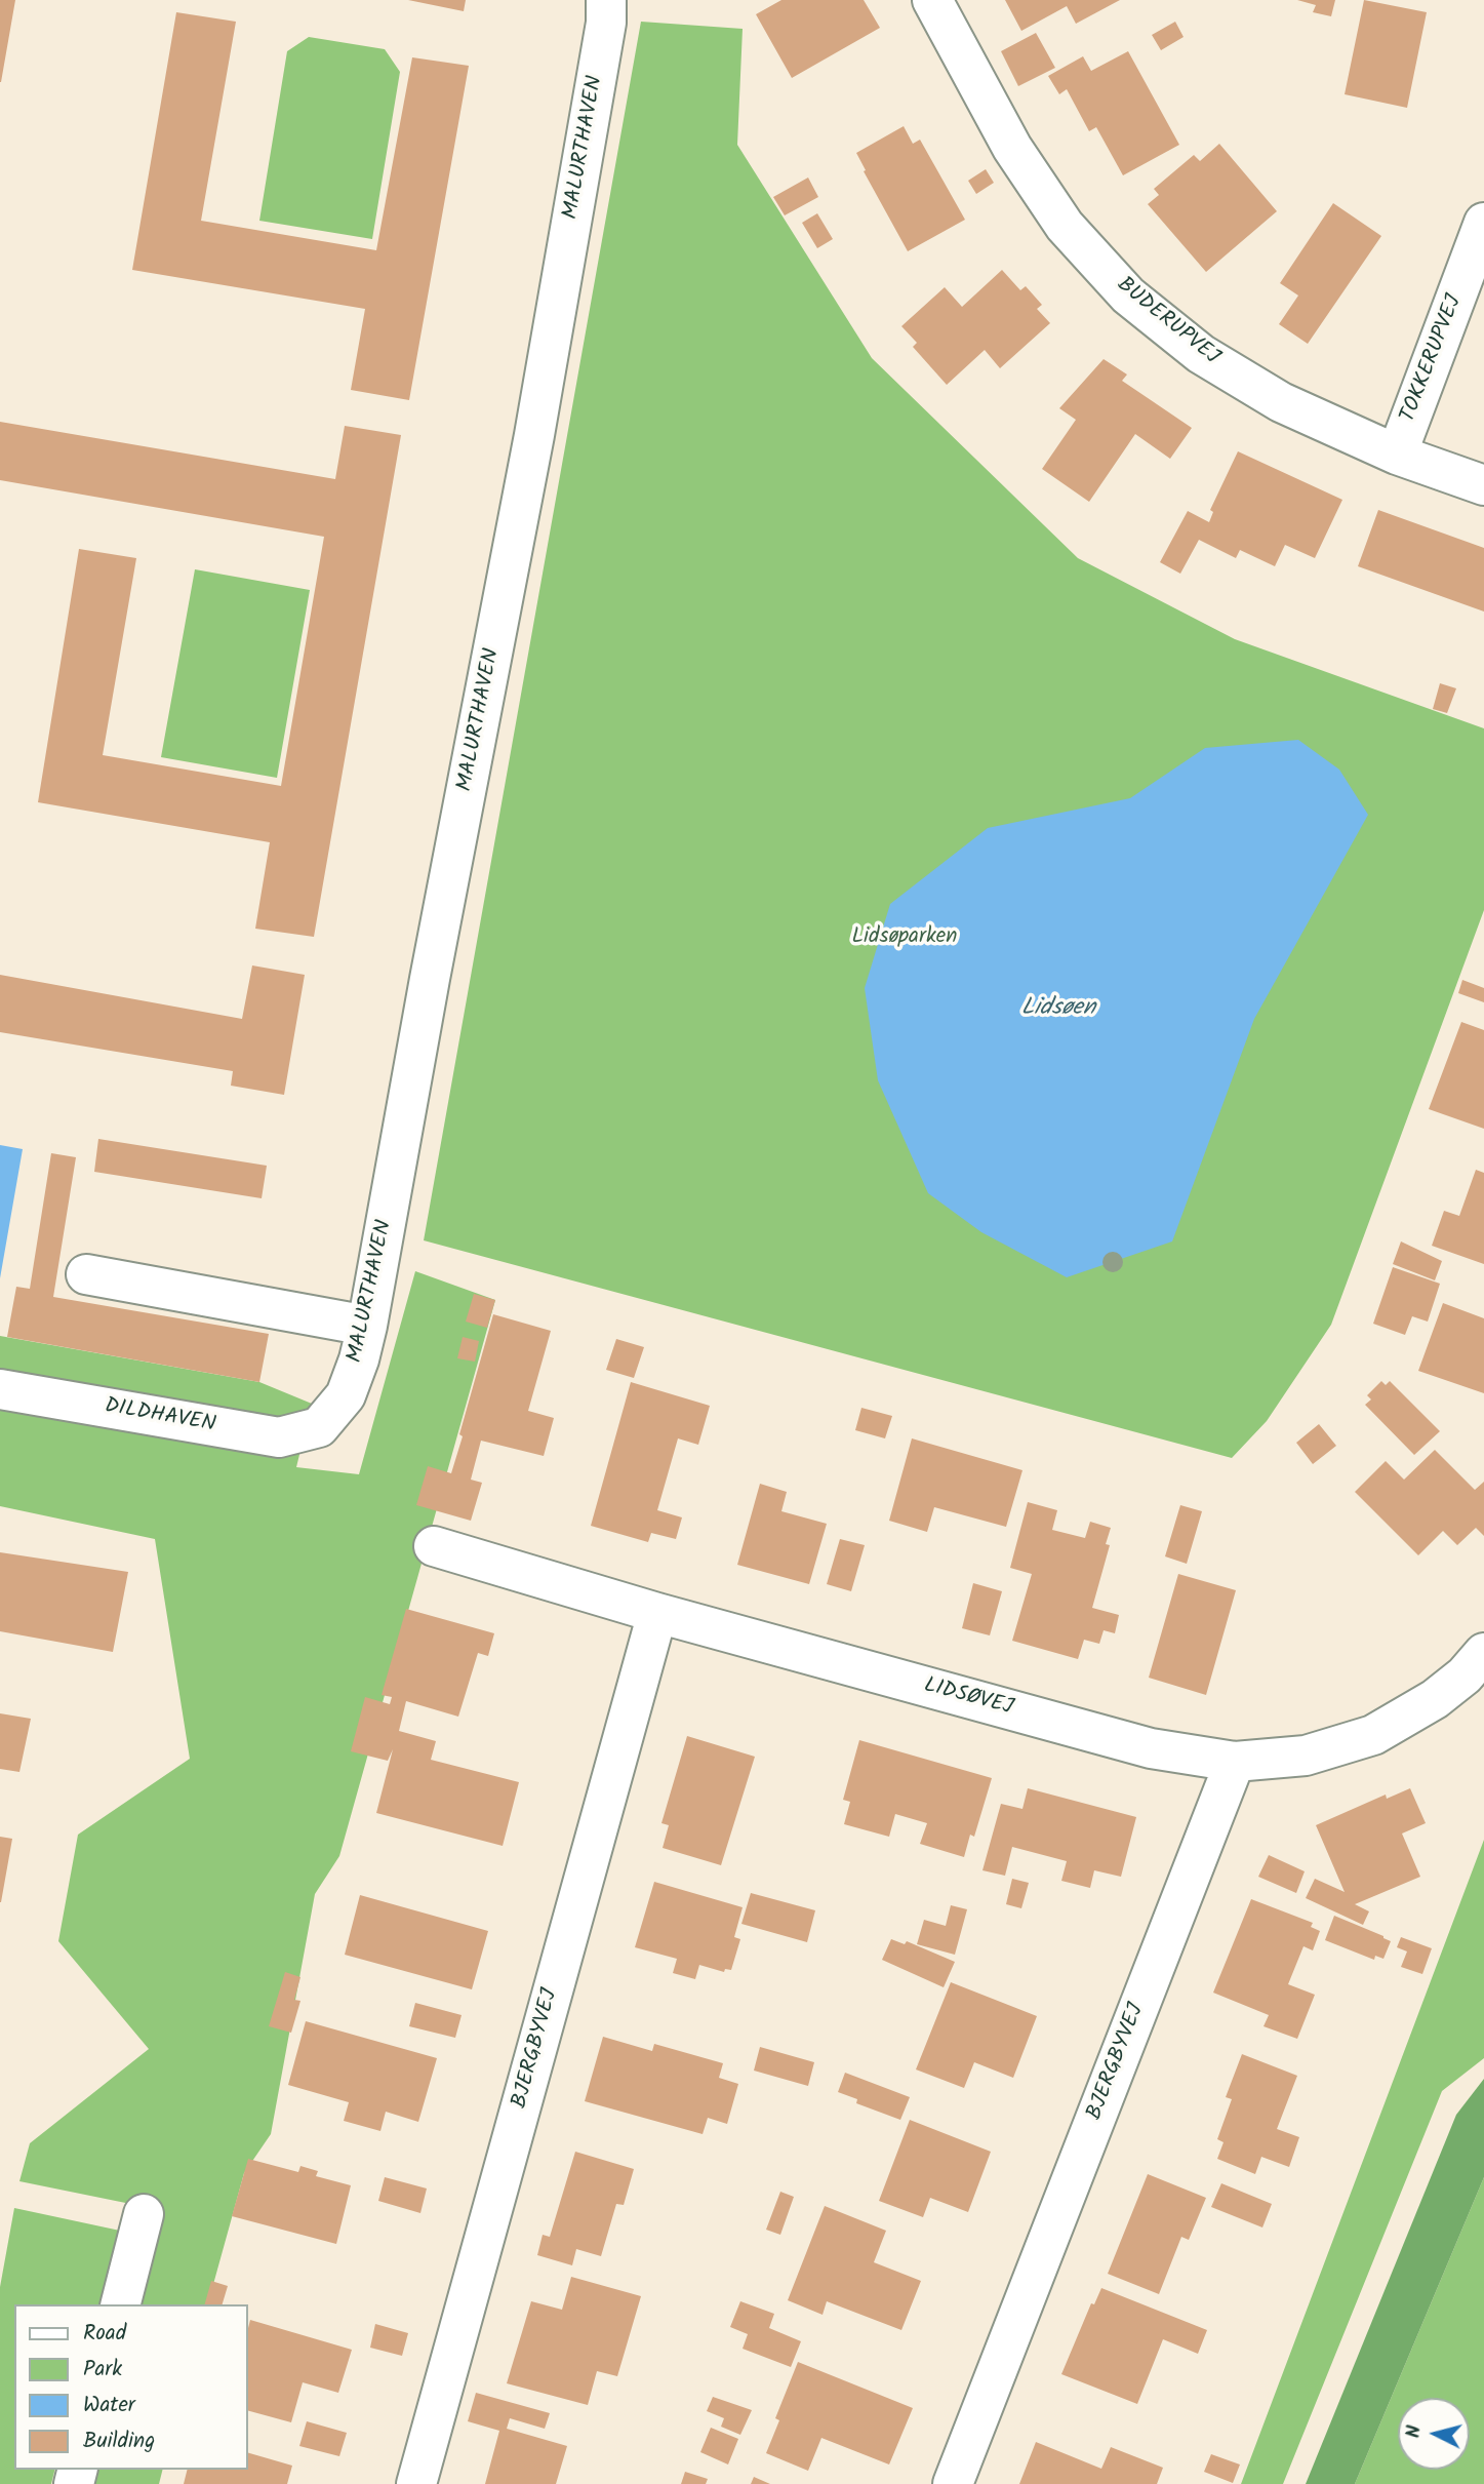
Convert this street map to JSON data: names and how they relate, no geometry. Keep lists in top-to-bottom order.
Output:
{
  "streets": {
    "street": [
      "MALURTHAVEN",
      "BUDERUPVEJ",
      "TOKKERUPVEJ",
      "DILDHAVEN",
      "LIDSØVEJ",
      "BJERGBYVEJ"
    ]
  },
  "crossings": [
    ["MALURTHAVEN", "DILDHAVEN"],
    ["BUDERUPVEJ", "TOKKERUPVEJ"],
    ["LIDSØVEJ", "BJERGBYVEJ"]
  ],
  "water": ["Lidsøen"],
  "parks": ["Lidsøparken"],
  "legend": [
    "Road",
    "Park",
    "Water",
    "Building"
  ],
  "north": "left"
}
